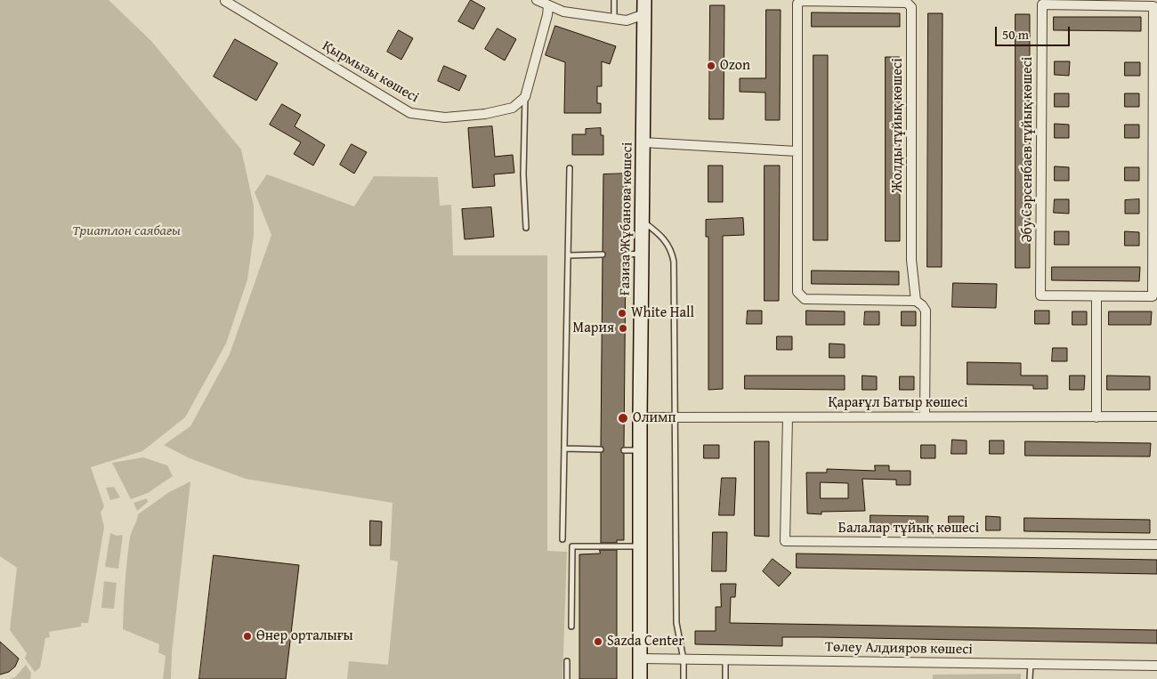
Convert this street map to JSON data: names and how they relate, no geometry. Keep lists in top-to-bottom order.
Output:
{
  "streets": {
    "street": [
      "Қырмызы көшесі",
      "Жолды тұйық көшесі",
      "Әбу Сәрсенбаев тұйық көшесі",
      "Ғазиза Жұбанова көшесі",
      "Қарағұл Батыр көшесі",
      "Балалар тұйық көшесі",
      "Төлеу Алдияров көшесі"
    ]
  },
  "crossings": [
    ["Жолды тұйық көшесі", "Қарағұл Батыр көшесі"],
    ["Ғазиза Жұбанова көшесі", "Қарағұл Батыр көшесі"],
    ["Ғазиза Жұбанова көшесі", "Төлеу Алдияров көшесі"],
    ["Қарағұл Батыр көшесі", "Балалар тұйық көшесі"]
  ],
  "parks": ["Триатлон саябағы"],
  "places": [
    "Ozon",
    "White Hall",
    "Мария",
    "Олимп",
    "Өнер орталығы",
    "Sazda Center"
  ],
  "scale_bar": "50 m"
}
